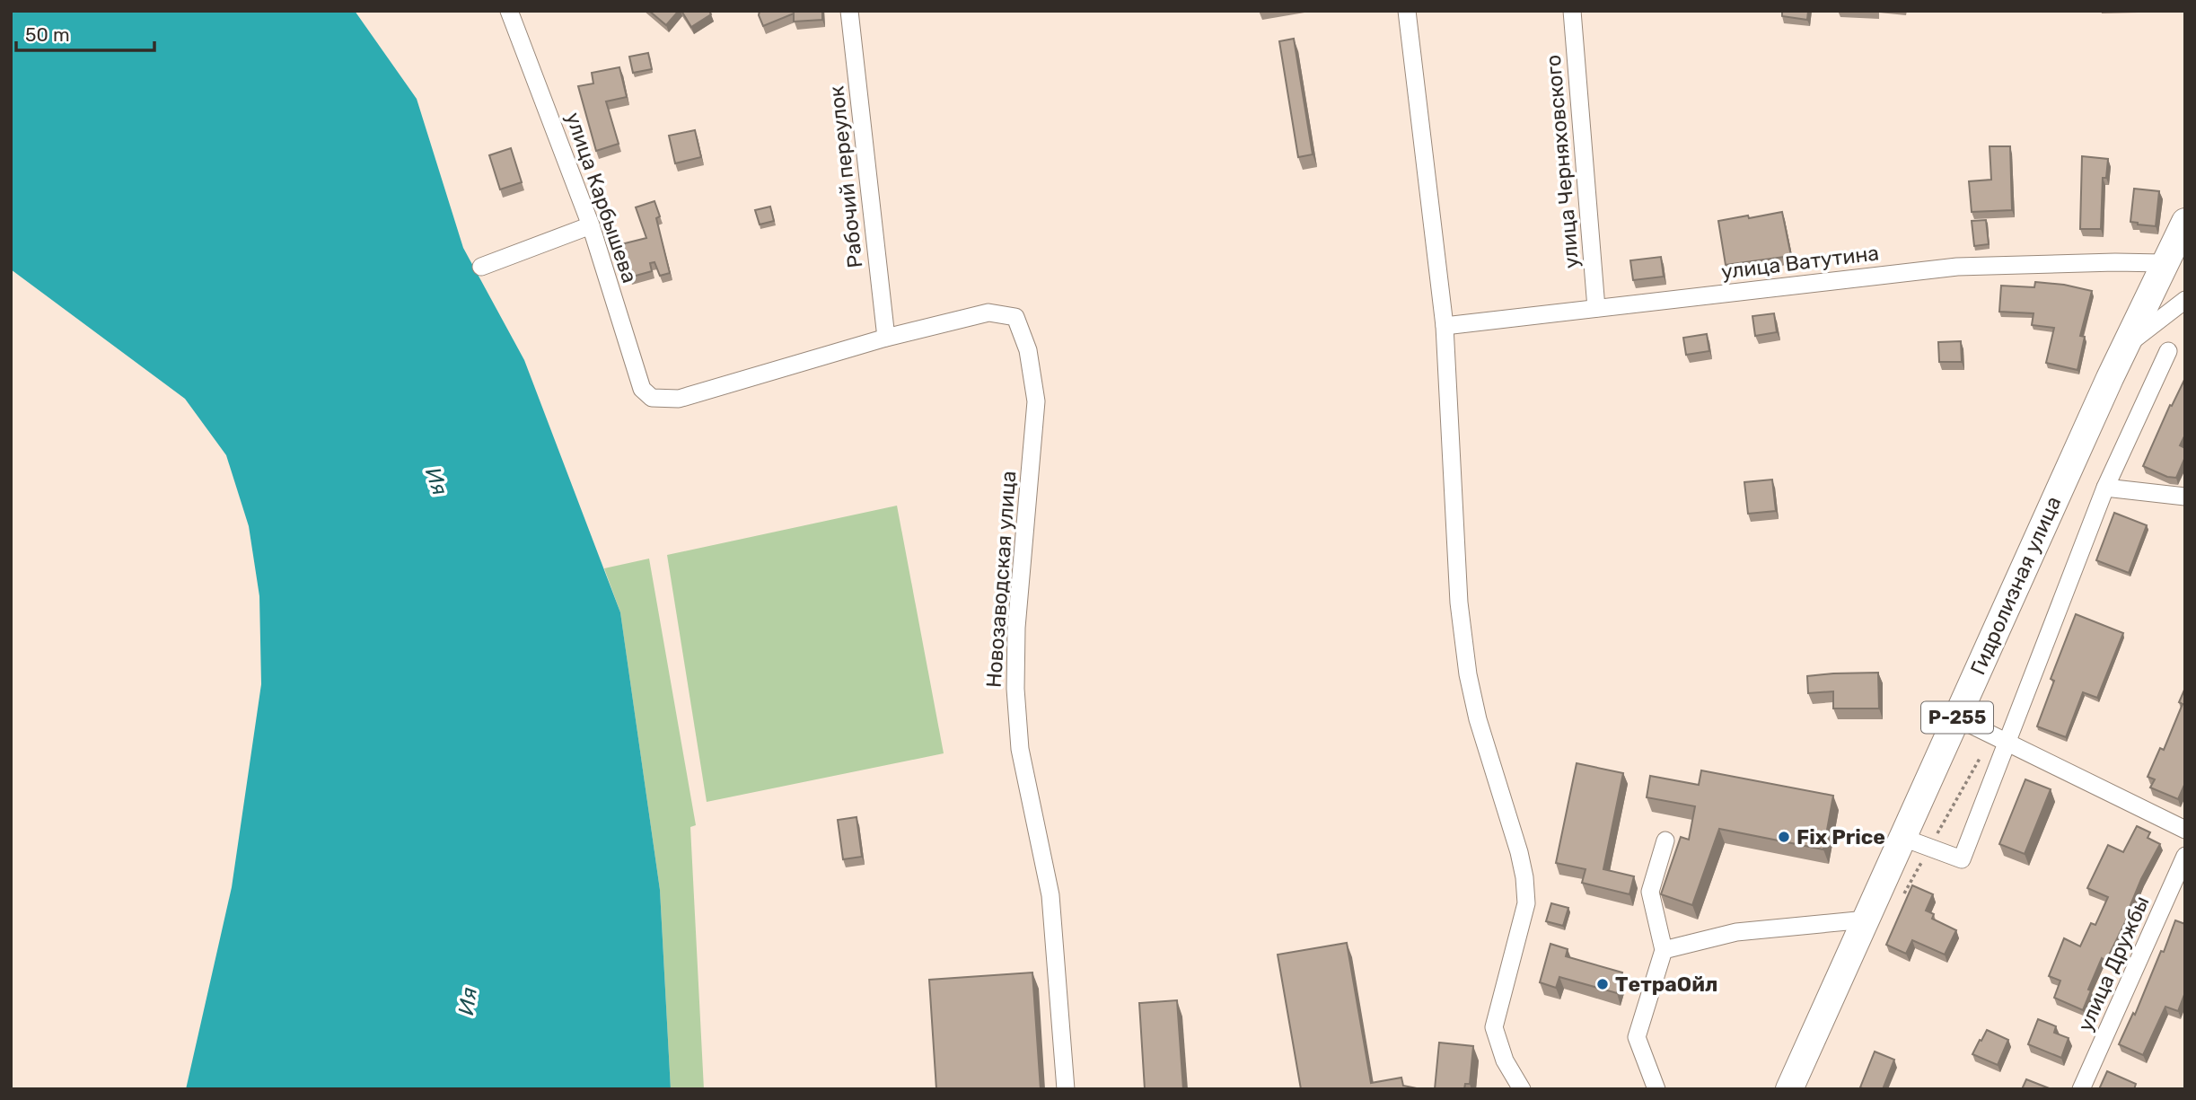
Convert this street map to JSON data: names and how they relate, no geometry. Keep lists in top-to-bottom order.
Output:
{
  "streets": {
    "highway": ["Гидролизная улица", "Р-255"],
    "street": [
      "улица Черняховского",
      "Рабочий переулок",
      "улица Карбышева",
      "улица Ватутина",
      "Новозаводская улица",
      "улица Дружбы"
    ]
  },
  "crossings": [
    ["улица Черняховского", "улица Ватутина"],
    ["Рабочий переулок", "улица Карбышева"],
    ["Рабочий переулок", "Новозаводская улица"],
    ["улица Карбышева", "Новозаводская улица"],
    ["улица Ватутина", "Гидролизная улица"]
  ],
  "water": ["Ия"],
  "places": ["Fix Price", "ТетраОйл"],
  "scale_bar": "50 m"
}
